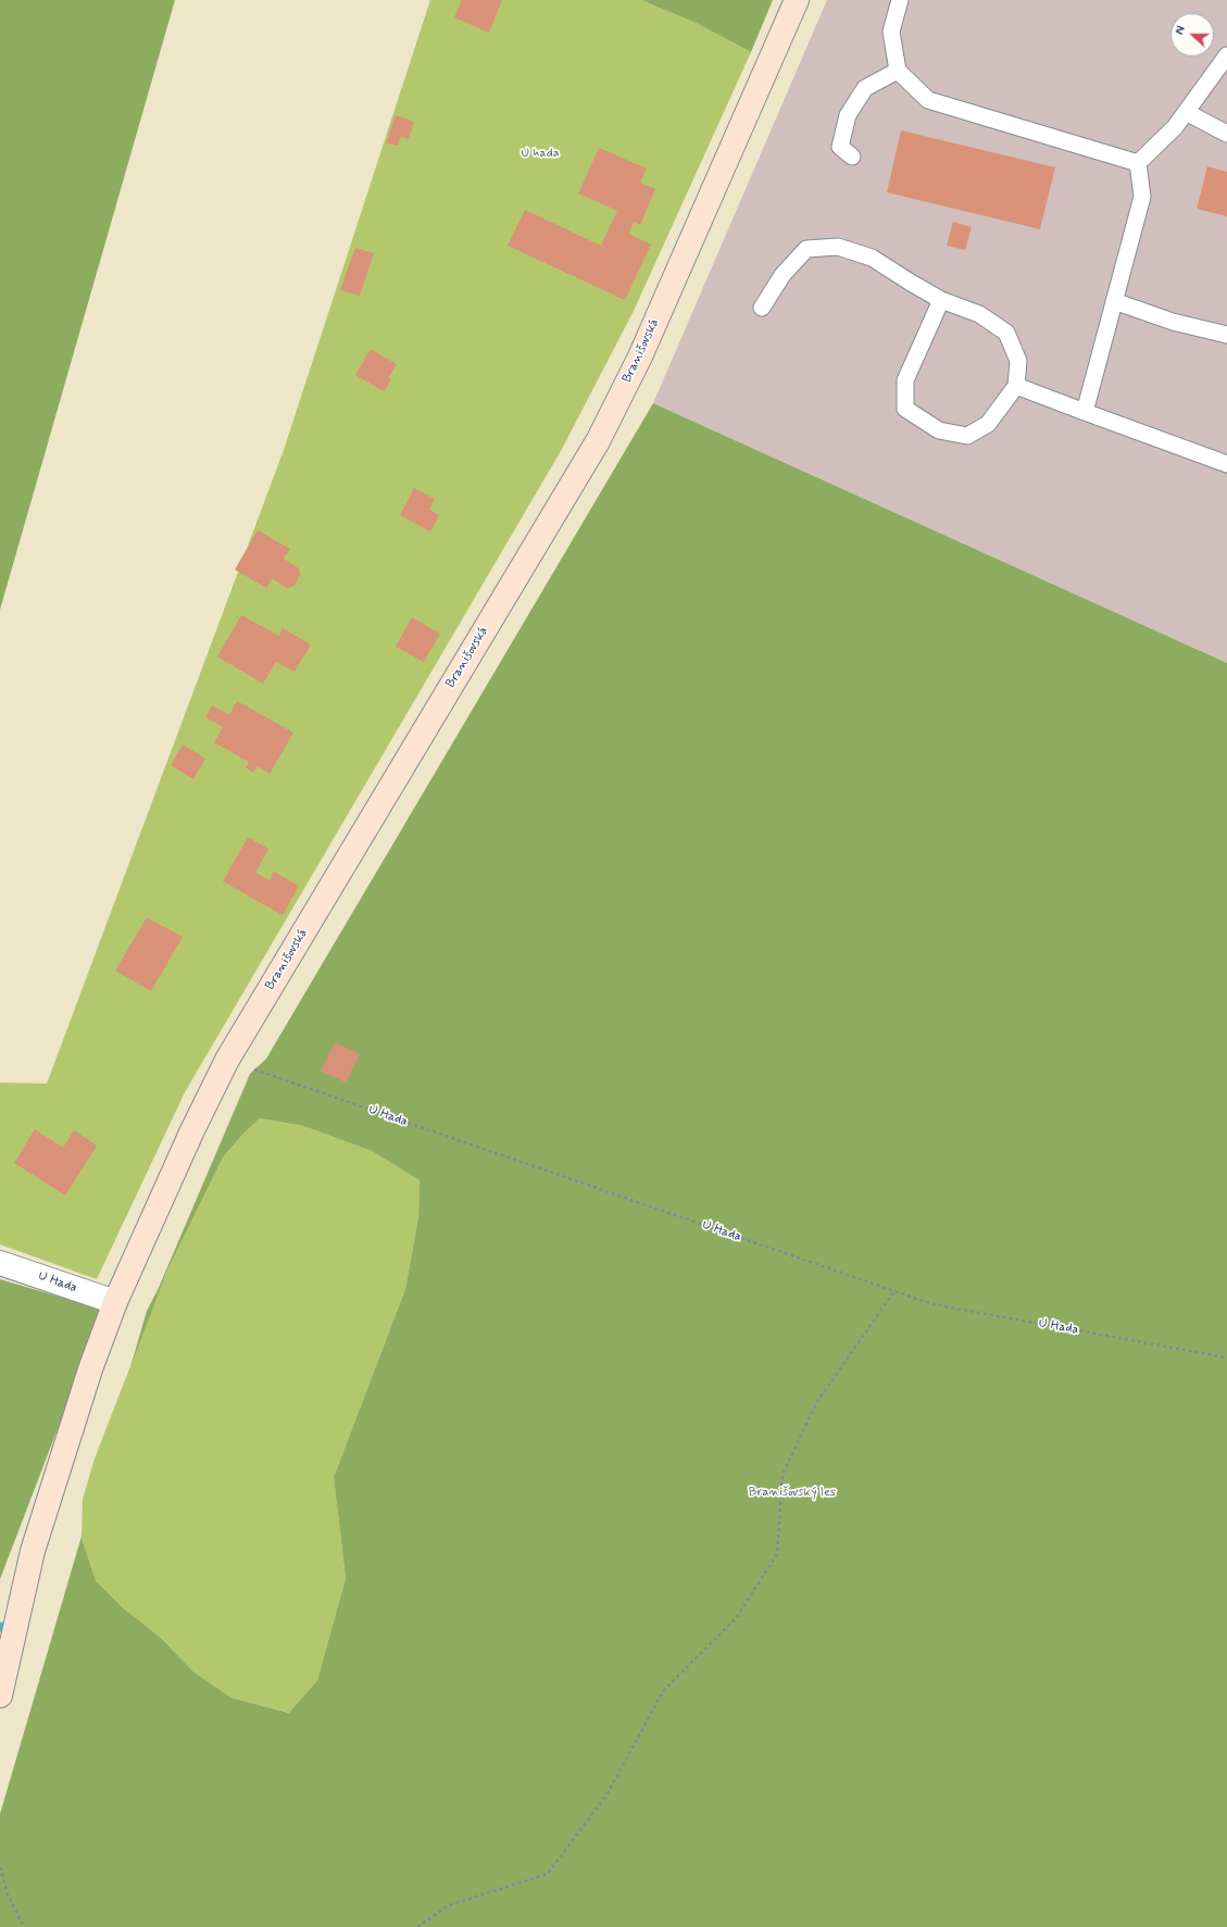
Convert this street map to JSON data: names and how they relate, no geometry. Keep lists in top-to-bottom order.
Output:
{
  "streets": {
    "street": ["Branišovská", "U Hada"]
  },
  "crossings": [
    ["Branišovská", "U Hada"]
  ],
  "parks": ["U hada", "Branišovský les"],
  "north": "left"
}
